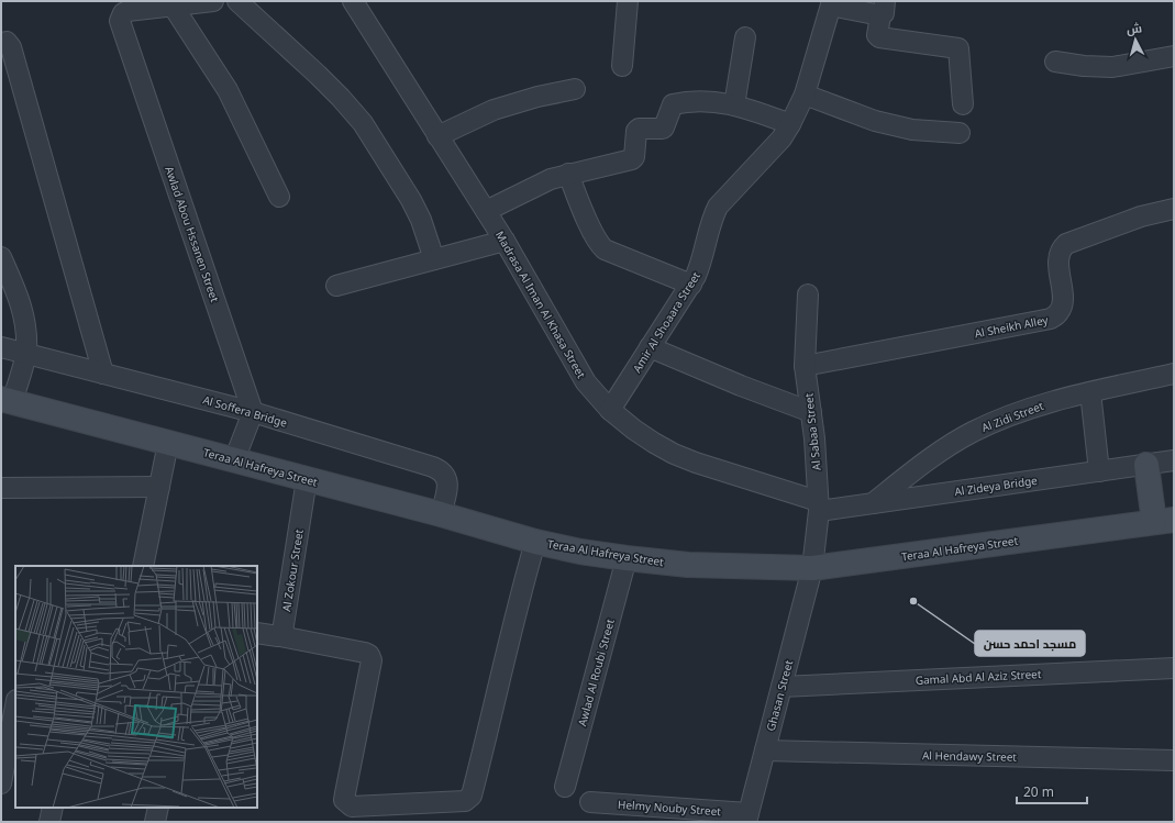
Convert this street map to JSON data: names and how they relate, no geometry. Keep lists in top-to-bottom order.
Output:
{
  "streets": {
    "street": [
      "Awlad Abou Hssanen Street",
      "Madrasa Al Iman Al Khasa Street",
      "Amir Al Shoaara Street",
      "Al Sheikh Alley",
      "Al Soffera Bridge",
      "Al Zidi Street",
      "Al Sabaa Street",
      "Teraa Al Hafreya Street",
      "Al Zideya Bridge",
      "Al Zokour Street",
      "Awlad Al Roubi Street",
      "Gamal Abd Al Aziz Street",
      "Ghasan Street",
      "Al Hendawy Street",
      "Helmy Nouby Street"
    ]
  },
  "crossings": [
    ["Awlad Abou Hssanen Street", "Al Soffera Bridge"],
    ["Madrasa Al Iman Al Khasa Street", "Amir Al Shoaara Street"],
    ["Madrasa Al Iman Al Khasa Street", "Al Sabaa Street"],
    ["Madrasa Al Iman Al Khasa Street", "Al Zideya Bridge"],
    ["Al Sheikh Alley", "Al Sabaa Street"],
    ["Al Soffera Bridge", "Teraa Al Hafreya Street"],
    ["Al Zidi Street", "Al Zideya Bridge"],
    ["Al Sabaa Street", "Teraa Al Hafreya Street"],
    ["Al Sabaa Street", "Al Zideya Bridge"],
    ["Al Sabaa Street", "Ghasan Street"],
    ["Teraa Al Hafreya Street", "Al Zokour Street"],
    ["Teraa Al Hafreya Street", "Awlad Al Roubi Street"],
    ["Teraa Al Hafreya Street", "Ghasan Street"],
    ["Gamal Abd Al Aziz Street", "Ghasan Street"],
    ["Ghasan Street", "Al Hendawy Street"],
    ["Ghasan Street", "Helmy Nouby Street"]
  ],
  "places": ["مسجد احمد حسن"],
  "scale_bar": "20 m",
  "north": "top"
}
